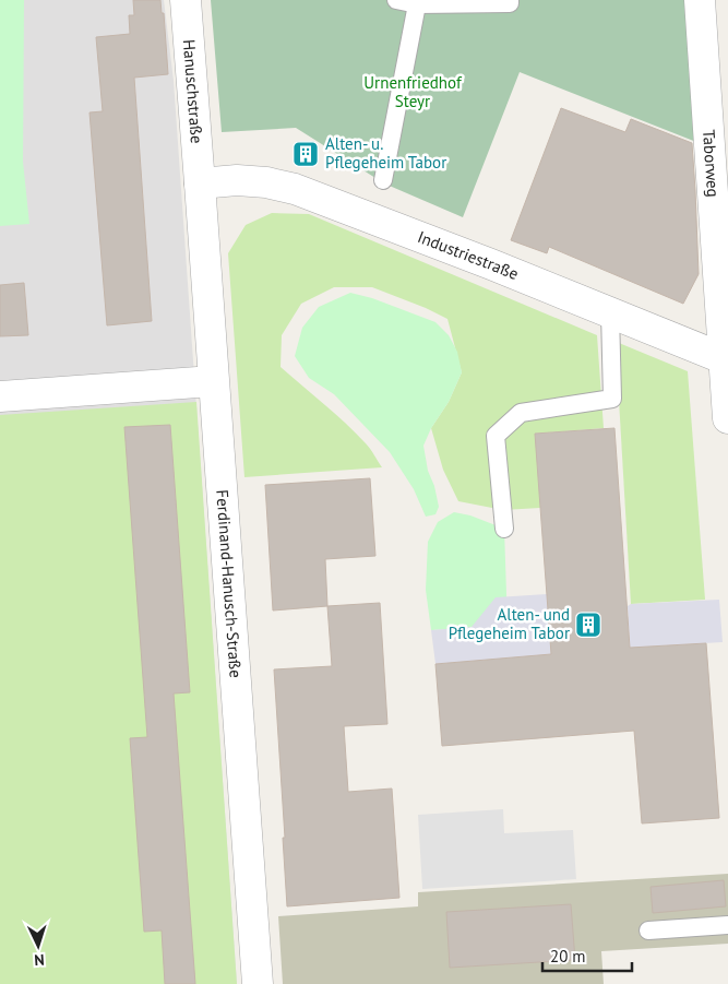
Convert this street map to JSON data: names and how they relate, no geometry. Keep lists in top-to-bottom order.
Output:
{
  "streets": {
    "street": [
      "Hanuschstraße",
      "Taborweg",
      "Industriestraße",
      "Ferdinand-Hanusch-Straße"
    ]
  },
  "crossings": [
    ["Hanuschstraße", "Industriestraße"],
    ["Hanuschstraße", "Ferdinand-Hanusch-Straße"],
    ["Taborweg", "Industriestraße"],
    ["Industriestraße", "Ferdinand-Hanusch-Straße"]
  ],
  "parks": ["Urnenfriedhof Steyr"],
  "places": {
    "building": ["Alten- u. Pflegeheim Tabor", "Alten- und Pflegeheim Tabor"]
  },
  "scale_bar": "20 m",
  "north": "bottom"
}
